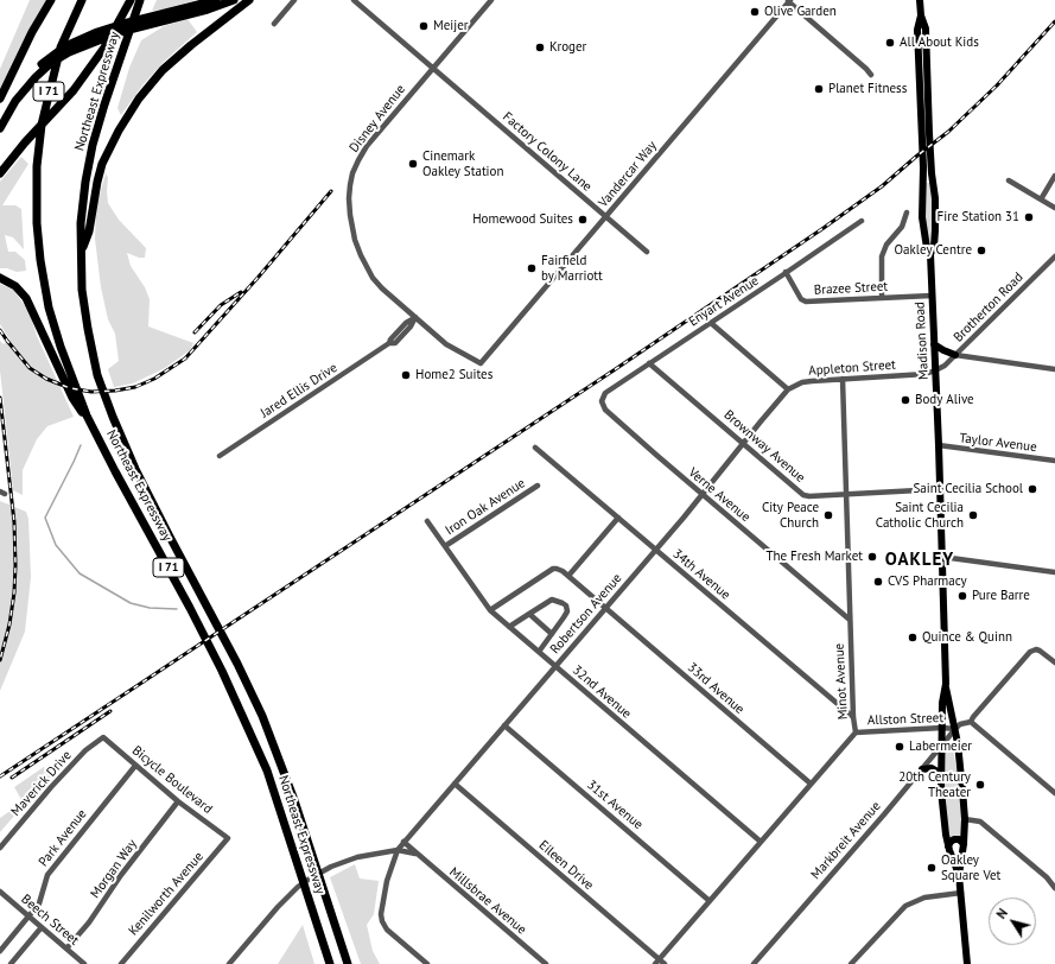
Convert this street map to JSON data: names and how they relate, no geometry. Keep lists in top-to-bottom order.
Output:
{
  "streets": {
    "highway": ["I 71", "Northeast Expressway"],
    "main road": ["Madison Road"],
    "street": [
      "Disney Avenue",
      "Factory Colony Lane",
      "Vandercar Way",
      "Brazee Street",
      "Enyart Avenue",
      "Brotherton Road",
      "Appleton Street",
      "Jared Ellis Drive",
      "Taylor Avenue",
      "Brownway Avenue",
      "Verne Avenue",
      "Iron Oak Avenue",
      "34th Avenue",
      "Robertson Avenue",
      "Minot Avenue",
      "33rd Avenue",
      "32nd Avenue",
      "Allston Street",
      "Bicycle Boulevard",
      "Maverick Drive",
      "31st Avenue",
      "Park Avenue",
      "Markbreit Avenue",
      "Eileen Drive",
      "Morgan Way",
      "Kenilworth Avenue",
      "Millsbrae Avenue",
      "Beech Street"
    ]
  },
  "crossings": [
    ["Disney Avenue", "Factory Colony Lane"],
    ["Disney Avenue", "Vandercar Way"],
    ["Disney Avenue", "Jared Ellis Drive"],
    ["Factory Colony Lane", "Vandercar Way"],
    ["Brazee Street", "Enyart Avenue"],
    ["Brazee Street", "Madison Road"],
    ["Enyart Avenue", "Brownway Avenue"],
    ["Enyart Avenue", "Verne Avenue"],
    ["Brotherton Road", "Madison Road"],
    ["Brotherton Road", "Appleton Street"],
    ["Madison Road", "Appleton Street"],
    ["Madison Road", "Taylor Avenue"],
    ["Madison Road", "Brownway Avenue"],
    ["Madison Road", "Allston Street"],
    ["Madison Road", "Markbreit Avenue"],
    ["Appleton Street", "Robertson Avenue"],
    ["Appleton Street", "Minot Avenue"],
    ["Brownway Avenue", "Robertson Avenue"],
    ["Brownway Avenue", "Minot Avenue"],
    ["Verne Avenue", "Robertson Avenue"],
    ["Verne Avenue", "Minot Avenue"],
    ["Iron Oak Avenue", "32nd Avenue"],
    ["34th Avenue", "Robertson Avenue"],
    ["34th Avenue", "Minot Avenue"],
    ["Robertson Avenue", "33rd Avenue"],
    ["Robertson Avenue", "32nd Avenue"],
    ["Robertson Avenue", "31st Avenue"],
    ["Robertson Avenue", "Eileen Drive"],
    ["Robertson Avenue", "Millsbrae Avenue"],
    ["Minot Avenue", "33rd Avenue"],
    ["Minot Avenue", "32nd Avenue"],
    ["Minot Avenue", "Allston Street"],
    ["Minot Avenue", "31st Avenue"],
    ["Minot Avenue", "Eileen Drive"],
    ["Allston Street", "Markbreit Avenue"],
    ["Bicycle Boulevard", "Maverick Drive"],
    ["Bicycle Boulevard", "Park Avenue"],
    ["Bicycle Boulevard", "Morgan Way"],
    ["Bicycle Boulevard", "Kenilworth Avenue"],
    ["Park Avenue", "Beech Street"],
    ["Morgan Way", "Beech Street"]
  ],
  "districts": ["OAKLEY"],
  "places": [
    "Olive Garden",
    "Meijer",
    "All About Kids",
    "Kroger",
    "Planet Fitness",
    "Cinemark Oakley Station",
    "Fire Station 31",
    "Homewood Suites",
    "Oakley Centre",
    "Fairfield by Marriott",
    "Home2 Suites",
    "Body Alive",
    "Saint Cecilia School",
    "City Peace Church",
    "Saint Cecilia Catholic Church",
    "The Fresh Market",
    "CVS Pharmacy",
    "Pure Barre",
    "Quince & Quinn",
    "Labermeier",
    "20th Century Theater",
    "Oakley Square Vet"
  ],
  "north": "top left"
}
